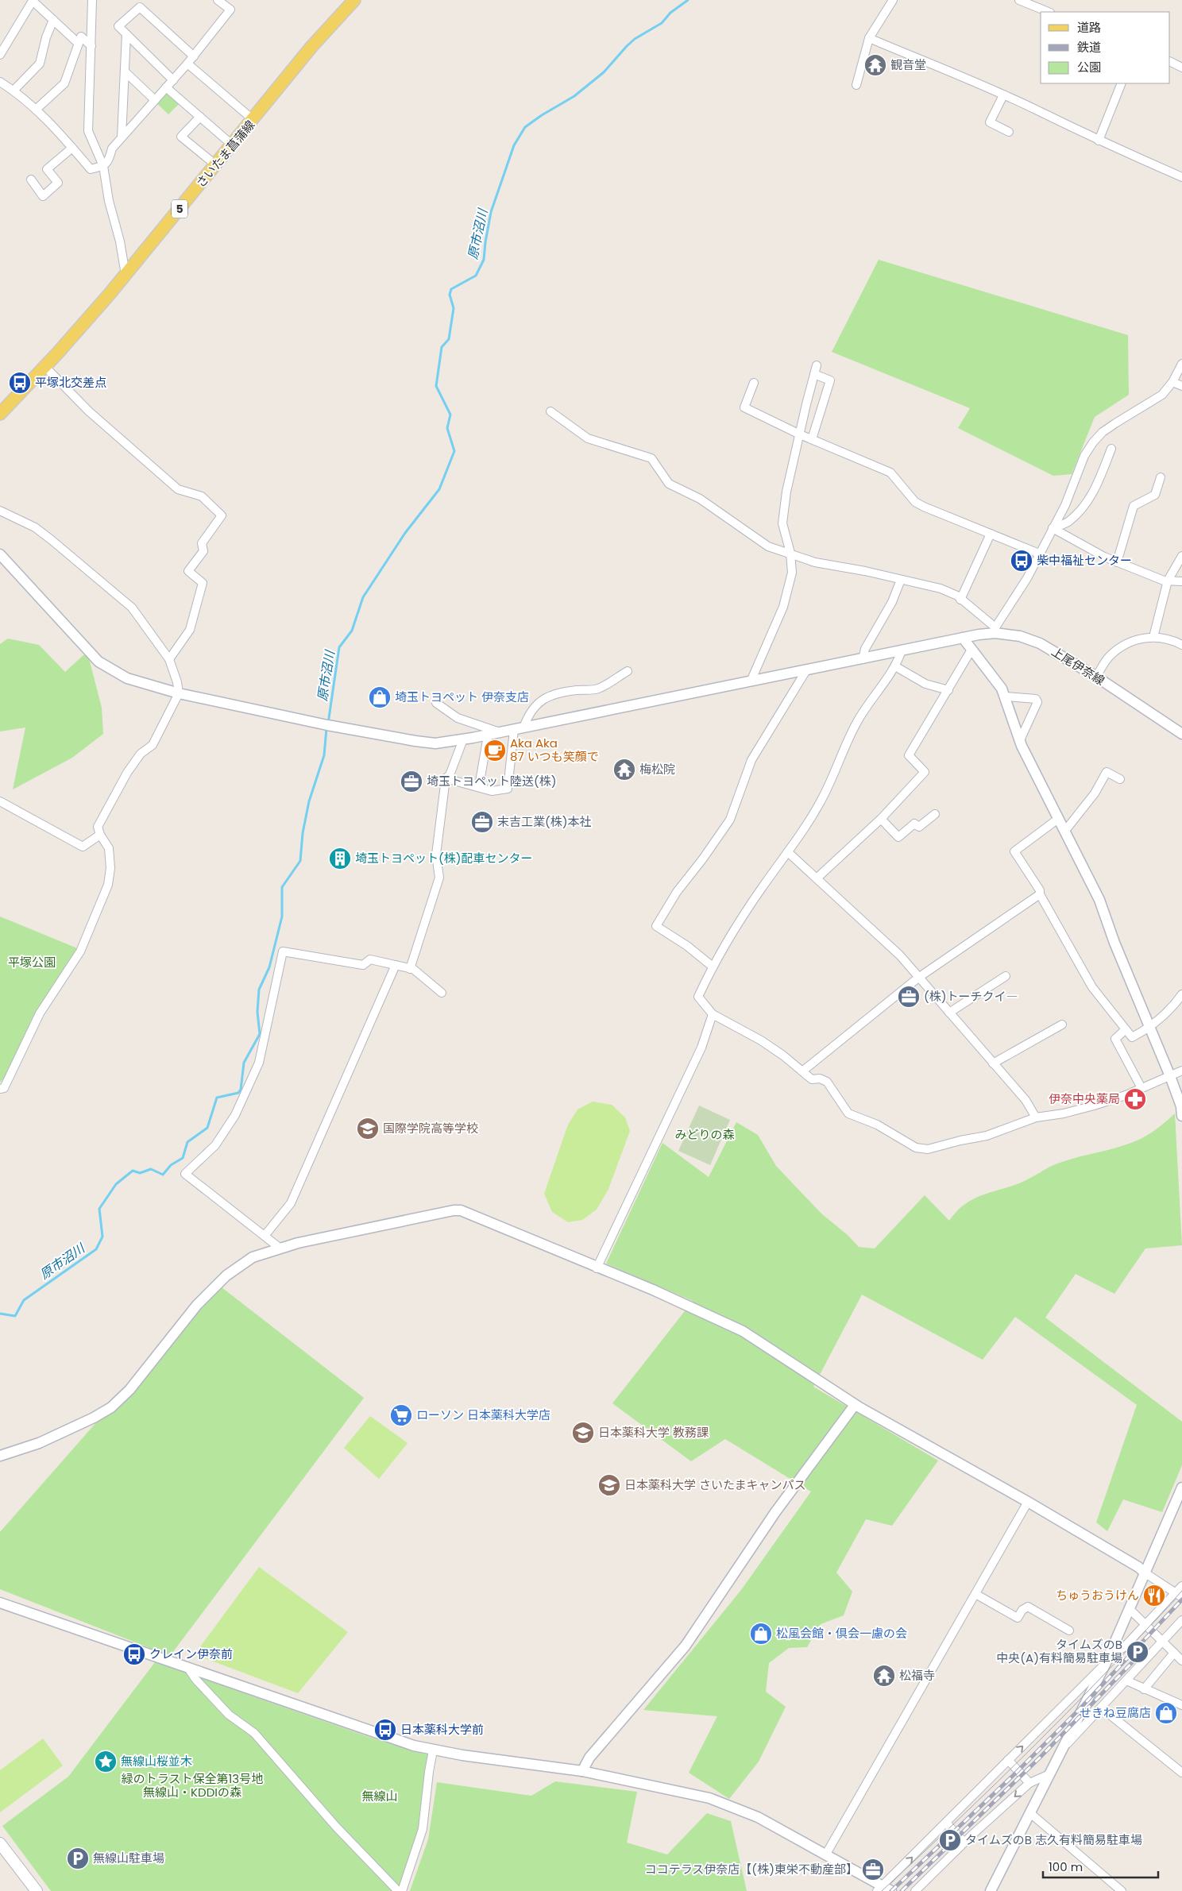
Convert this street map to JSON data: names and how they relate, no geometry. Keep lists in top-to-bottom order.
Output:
{
  "streets": {
    "main road": ["さいたま菖蒲線", "5"],
    "street": ["上尾伊奈線"]
  },
  "water": ["原市沼川"],
  "parks": [
    "平塚公園",
    "みどりの森",
    "緑のトラスト保全第13号地 無線山・KDDIの森",
    "無線山"
  ],
  "places": {
    "temple": ["観音堂", "梅松院", "松福寺"],
    "bus stop": [
      "平塚北交差点",
      "柴中福祉センター",
      "クレイン伊奈前",
      "日本薬科大学前"
    ],
    "shop": ["埼玉トヨペット 伊奈支店", "松風会館・倶会一慮の会", "せきね豆腐店"],
    "cafe": ["Aka Aka 87 いつも笑顔で"],
    "office": [
      "埼玉トヨペット陸送(株)",
      "末吉工業(株)本社",
      "(株)トーチクイ―",
      "ココテラス伊奈店【(株)東栄不動産部】"
    ],
    "building": ["埼玉トヨペット(株)配車センター"],
    "pharmacy": ["伊奈中央薬局"],
    "school or university": ["国際学院高等学校", "日本薬科大学 教務課", "日本薬科大学 さいたまキャンパス"],
    "supermarket": ["ローソン 日本薬科大学店"],
    "restaurant": ["ちゅうおうけん"],
    "parking": ["タイムズのB 中央(A)有料簡易駐車場", "タイムズのB 志久有料簡易駐車場", "無線山駐車場"],
    "place": ["無線山桜並木"]
  },
  "legend": ["道路", "鉄道", "公園"],
  "scale_bar": "100 m"
}
